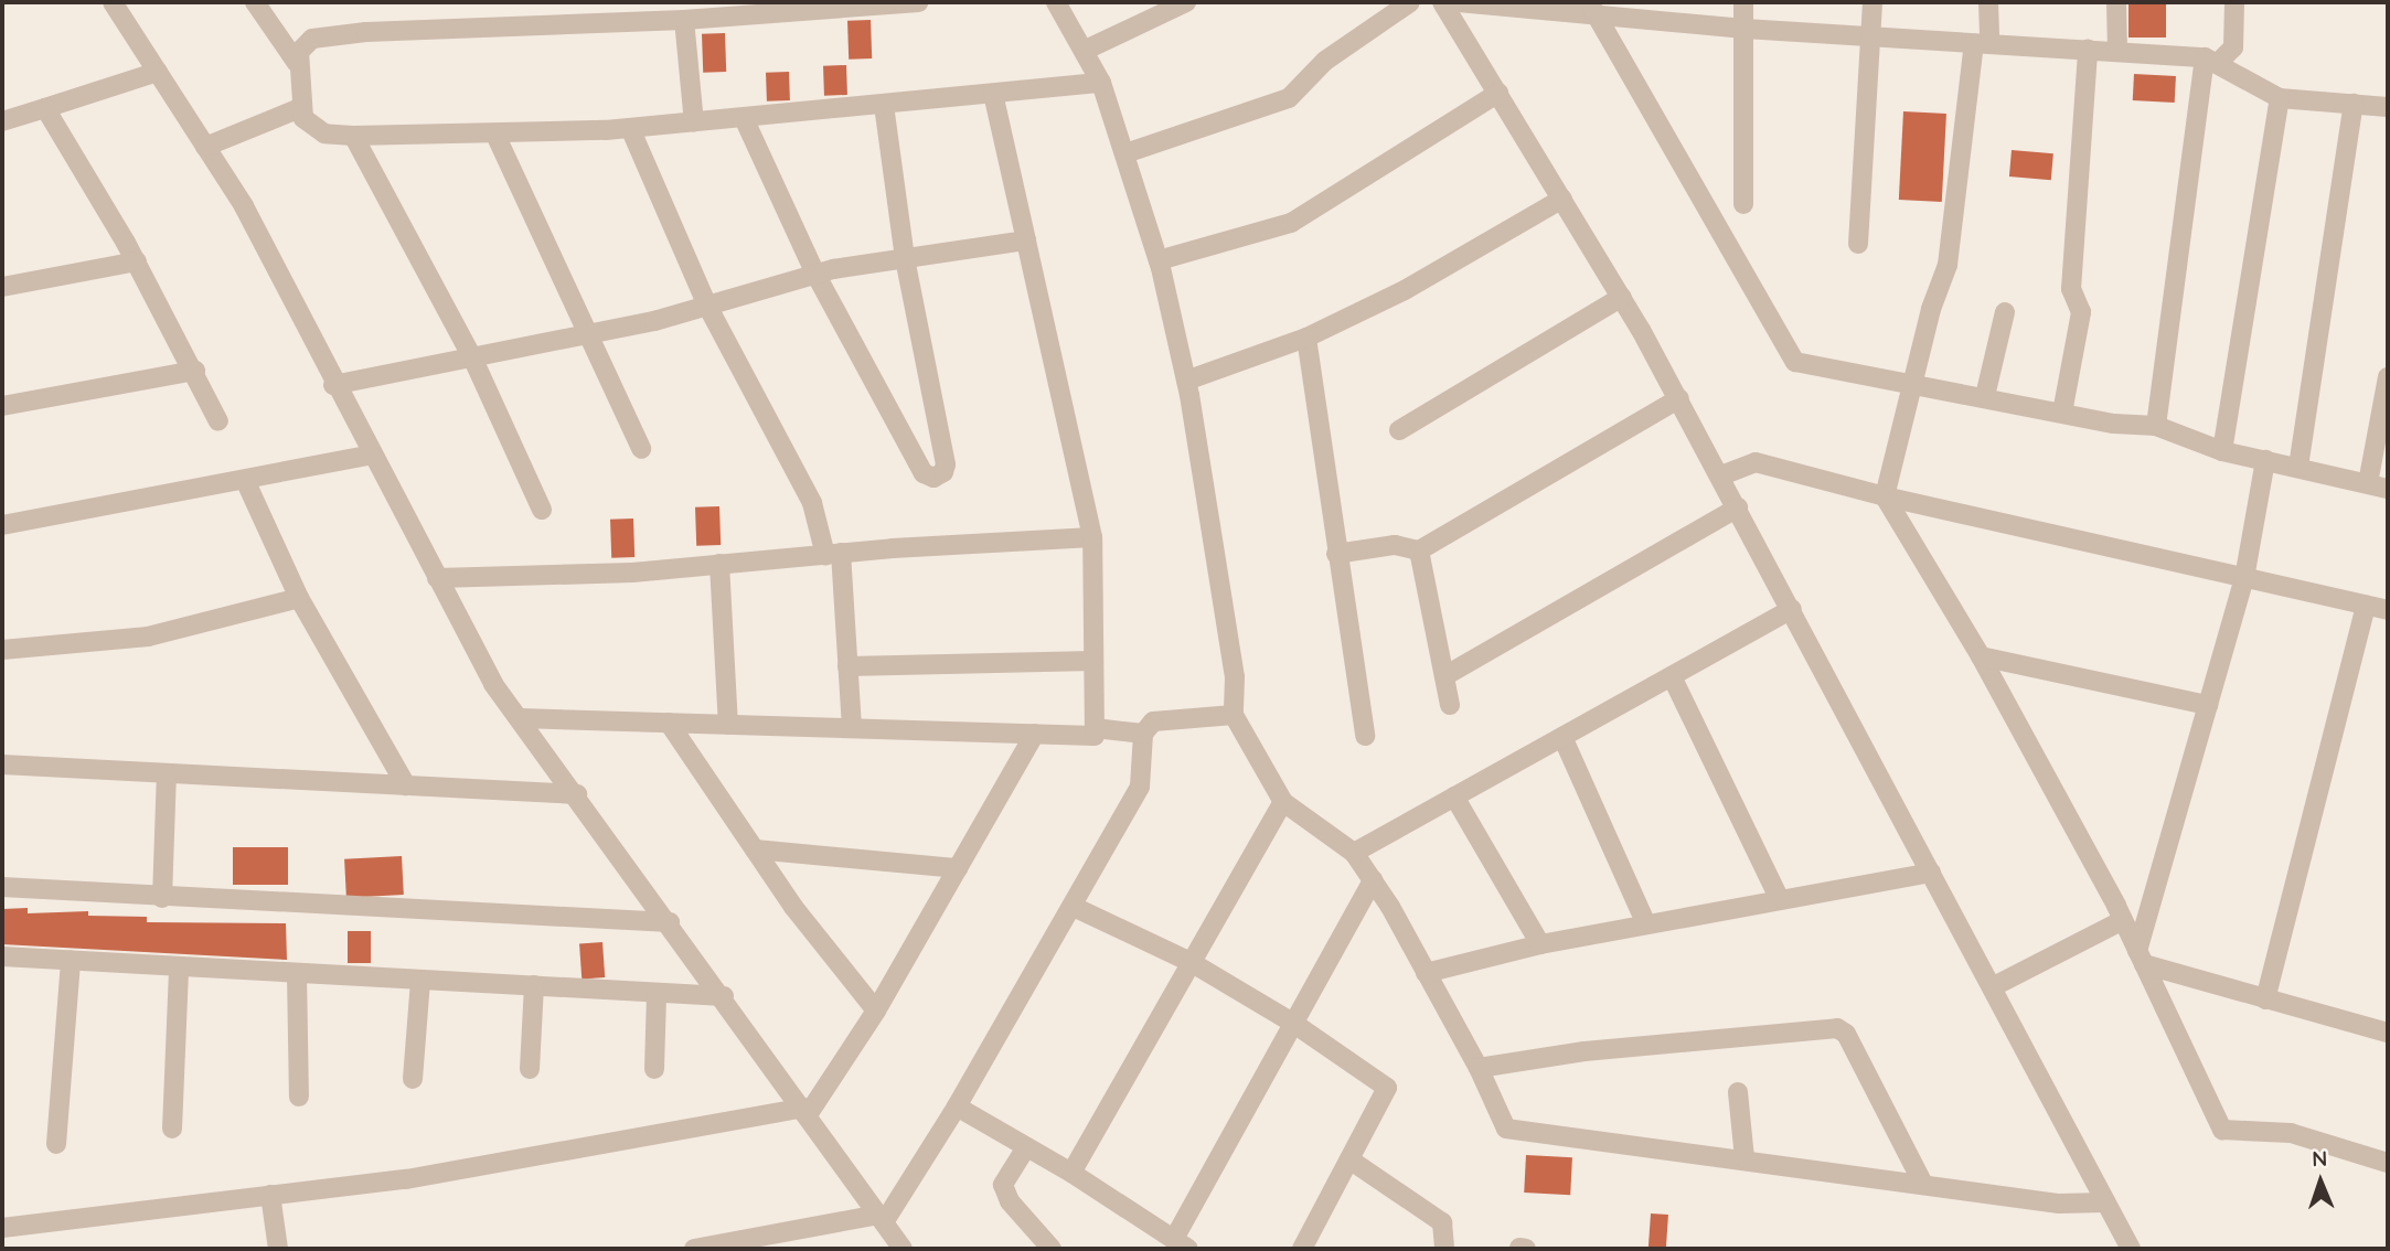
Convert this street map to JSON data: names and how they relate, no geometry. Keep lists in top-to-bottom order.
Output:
{
  "north": "top"
}
